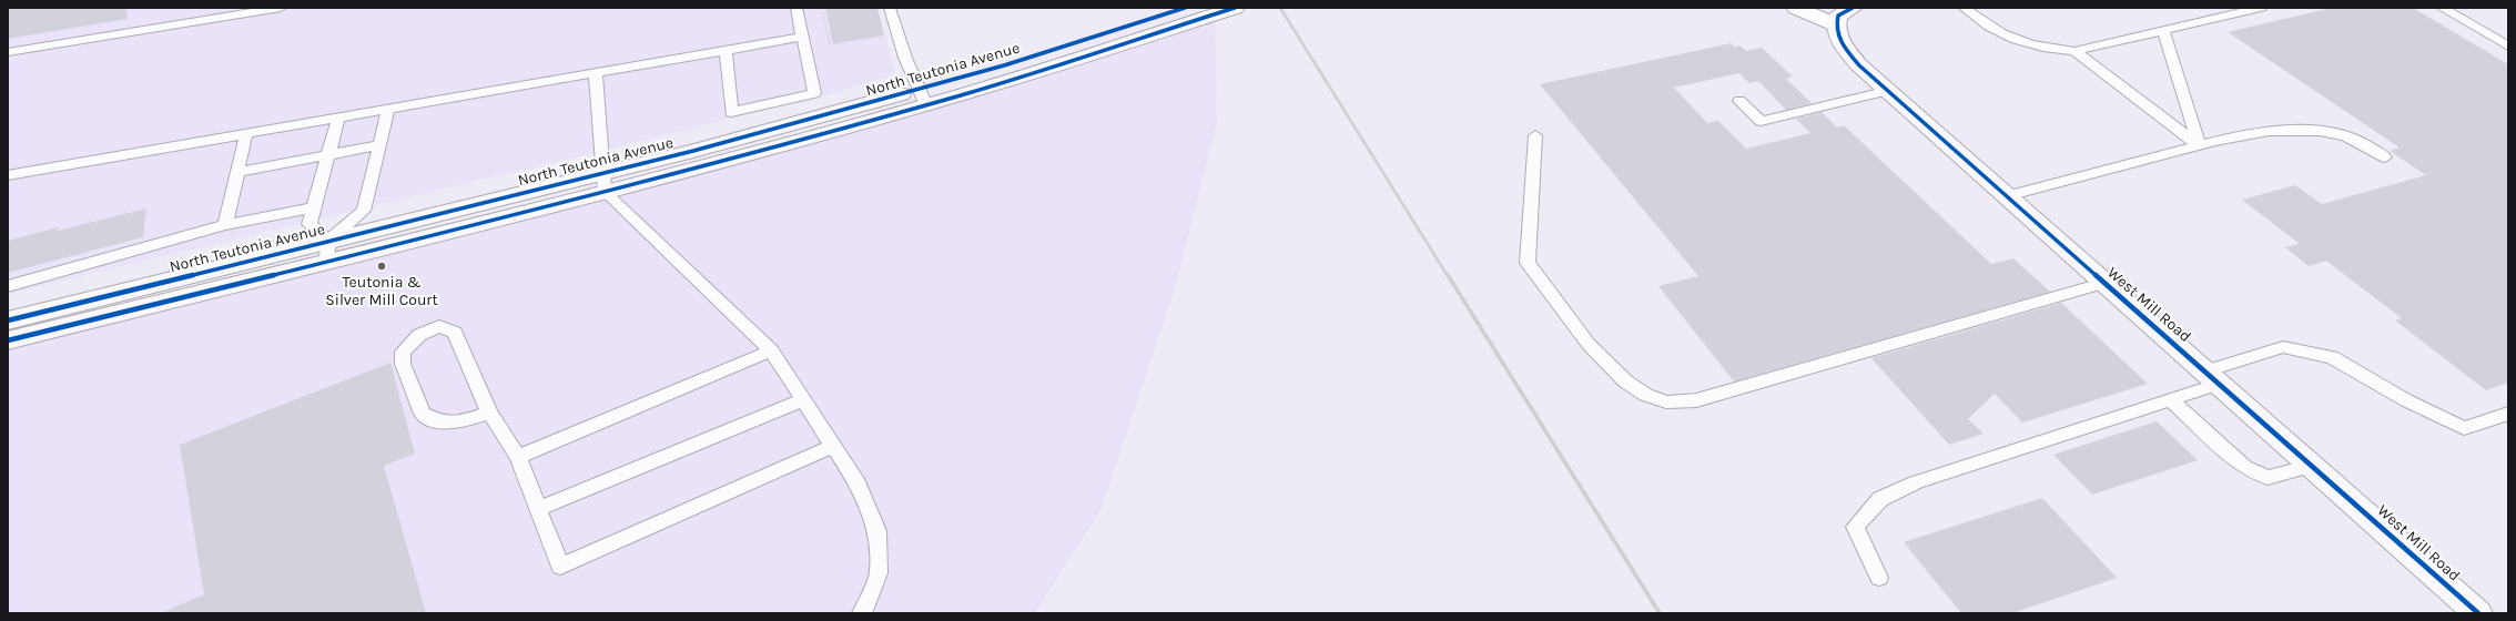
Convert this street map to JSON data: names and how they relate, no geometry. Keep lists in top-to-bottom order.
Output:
{
  "streets": {
    "main road": ["North Teutonia Avenue", "West Mill Road"]
  },
  "places": ["Teutonia & Silver Mill Court"]
}
